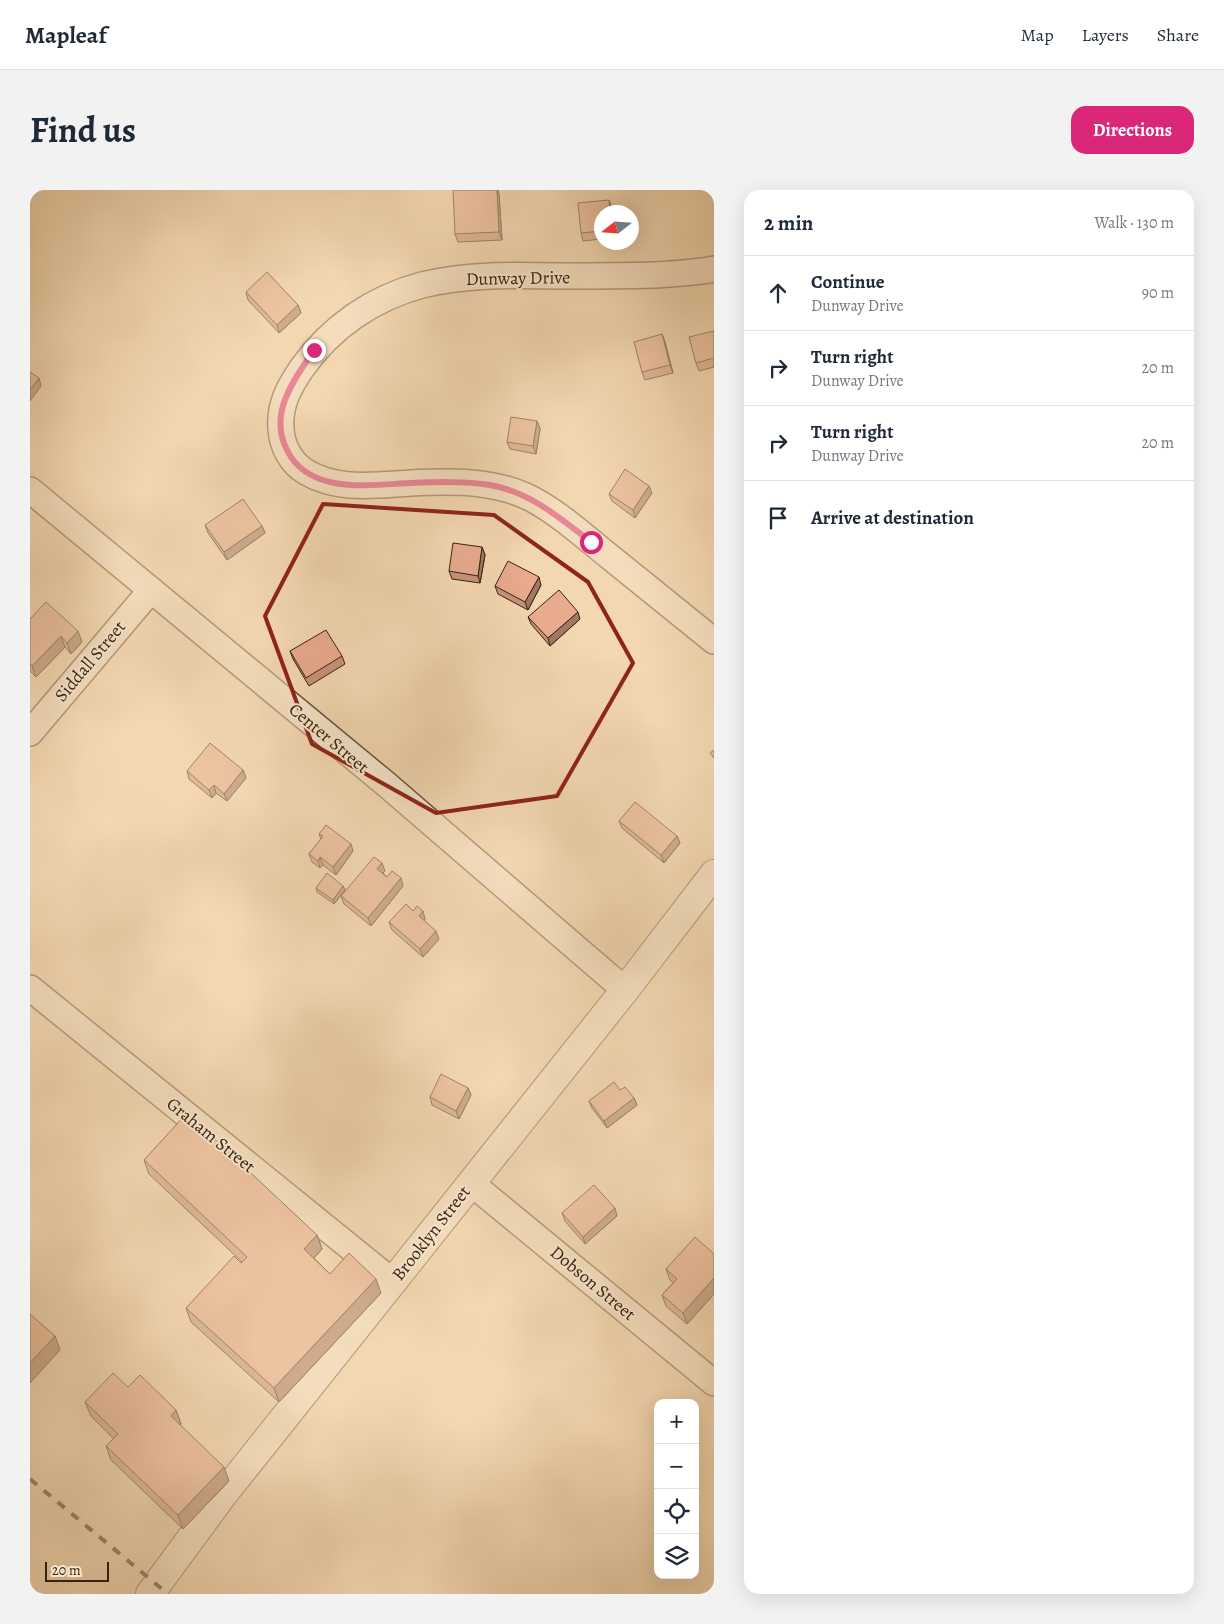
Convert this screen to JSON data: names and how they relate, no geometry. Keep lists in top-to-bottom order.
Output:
{
  "streets": {
    "street": [
      "Dunway Drive",
      "Siddall Street",
      "Center Street",
      "Graham Street",
      "Brooklyn Street",
      "Dobson Street"
    ]
  },
  "crossings": [
    ["Siddall Street", "Center Street"],
    ["Center Street", "Brooklyn Street"],
    ["Graham Street", "Brooklyn Street"],
    ["Brooklyn Street", "Dobson Street"]
  ],
  "scale_bar": "20 m",
  "north": "left",
  "page": {
    "header": "Mapleaf",
    "nav": ["Map", "Layers", "Share"],
    "title": "Find us",
    "buttons": "Directions",
    "heading": ["2 min", "Walk · 130 m"],
    "list": [
      ["Continue", "Dunway Drive", "90 m"],
      ["Turn right", "Dunway Drive", "20 m"],
      ["Turn right", "Dunway Drive", "20 m"],
      "Arrive at destination"
    ],
    "map_buttons": ["+", "−"],
    "scale": "20 m"
  }
}
